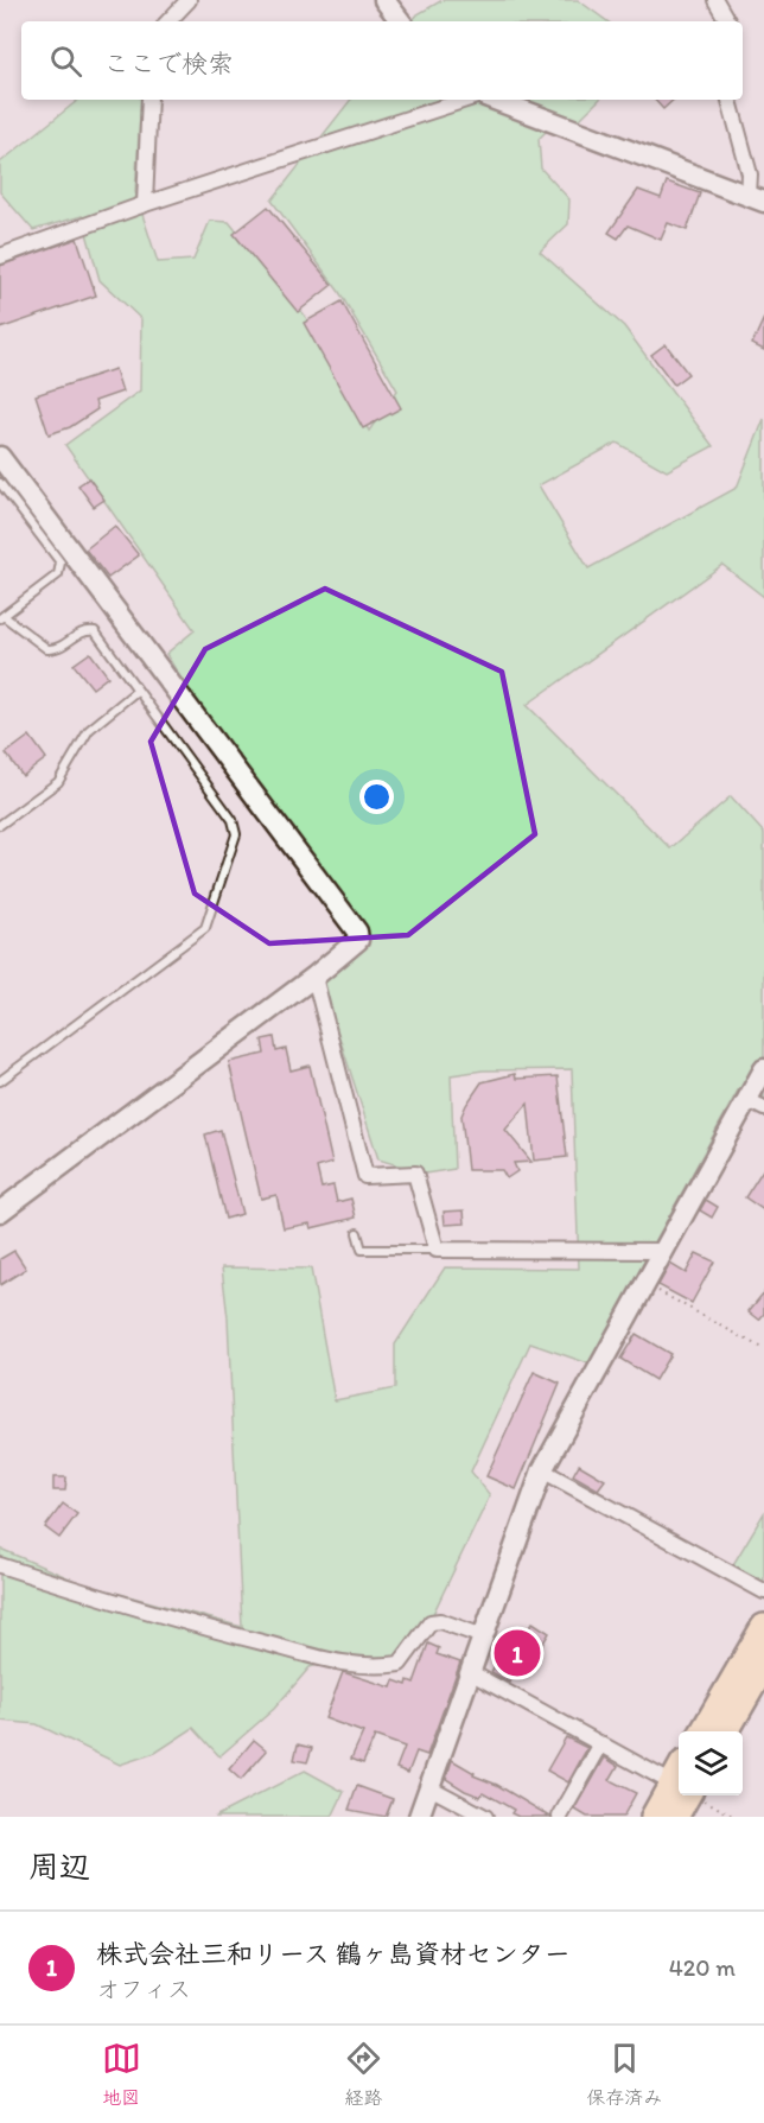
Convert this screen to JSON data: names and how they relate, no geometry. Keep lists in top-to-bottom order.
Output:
{
  "page": {
    "search": "ここで検索",
    "pins": "1",
    "heading": "周辺",
    "list": [
      {
        "mark": "1",
        "name": "株式会社三和リース 鶴ヶ島資材センター",
        "note": "オフィス",
        "value": "420 m"
      }
    ],
    "nav": ["地図", "経路", "保存済み"]
  }
}
